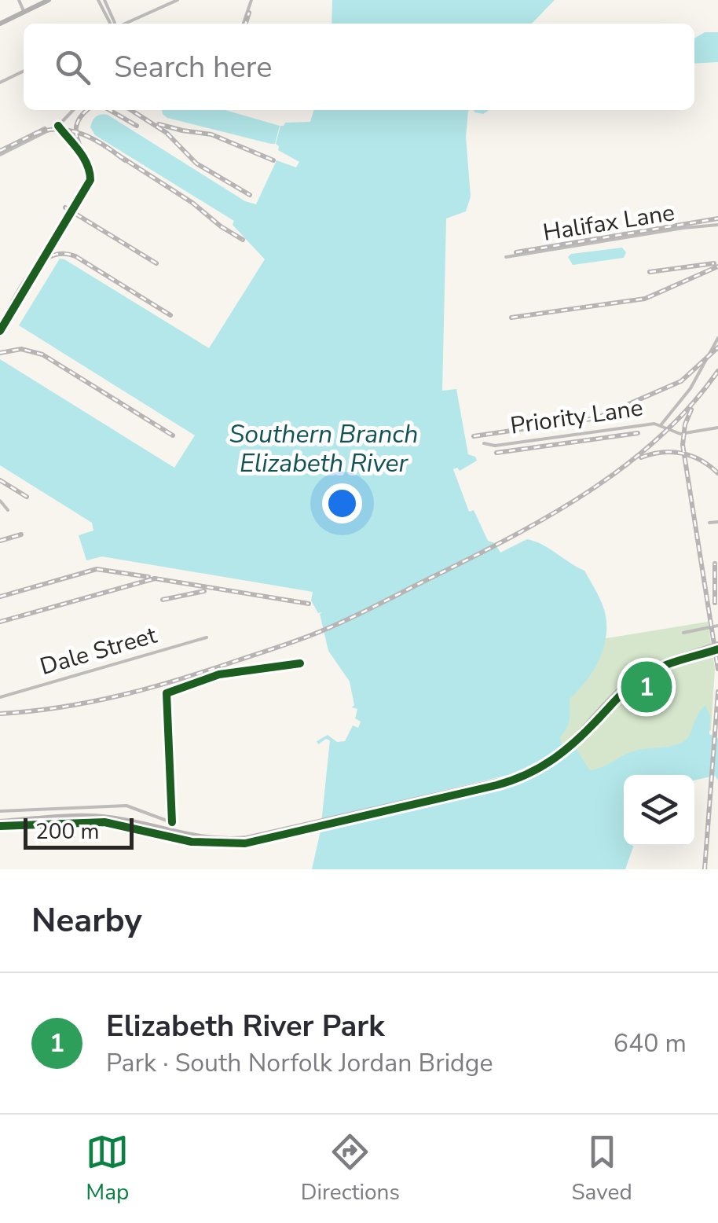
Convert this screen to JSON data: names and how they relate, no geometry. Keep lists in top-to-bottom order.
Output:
{
  "streets": {
    "street": ["Halifax Lane", "Priority Lane", "Dale Street"]
  },
  "water": ["Southern Branch Elizabeth River"],
  "scale_bar": "200 m",
  "page": {
    "search": "Search here",
    "pins": "1",
    "scale": "200 m",
    "heading": "Nearby",
    "list": [
      {
        "mark": "1",
        "name": "Elizabeth River Park",
        "note": "Park · South Norfolk Jordan Bridge",
        "value": "640 m"
      }
    ],
    "nav": ["Map", "Directions", "Saved"]
  }
}
